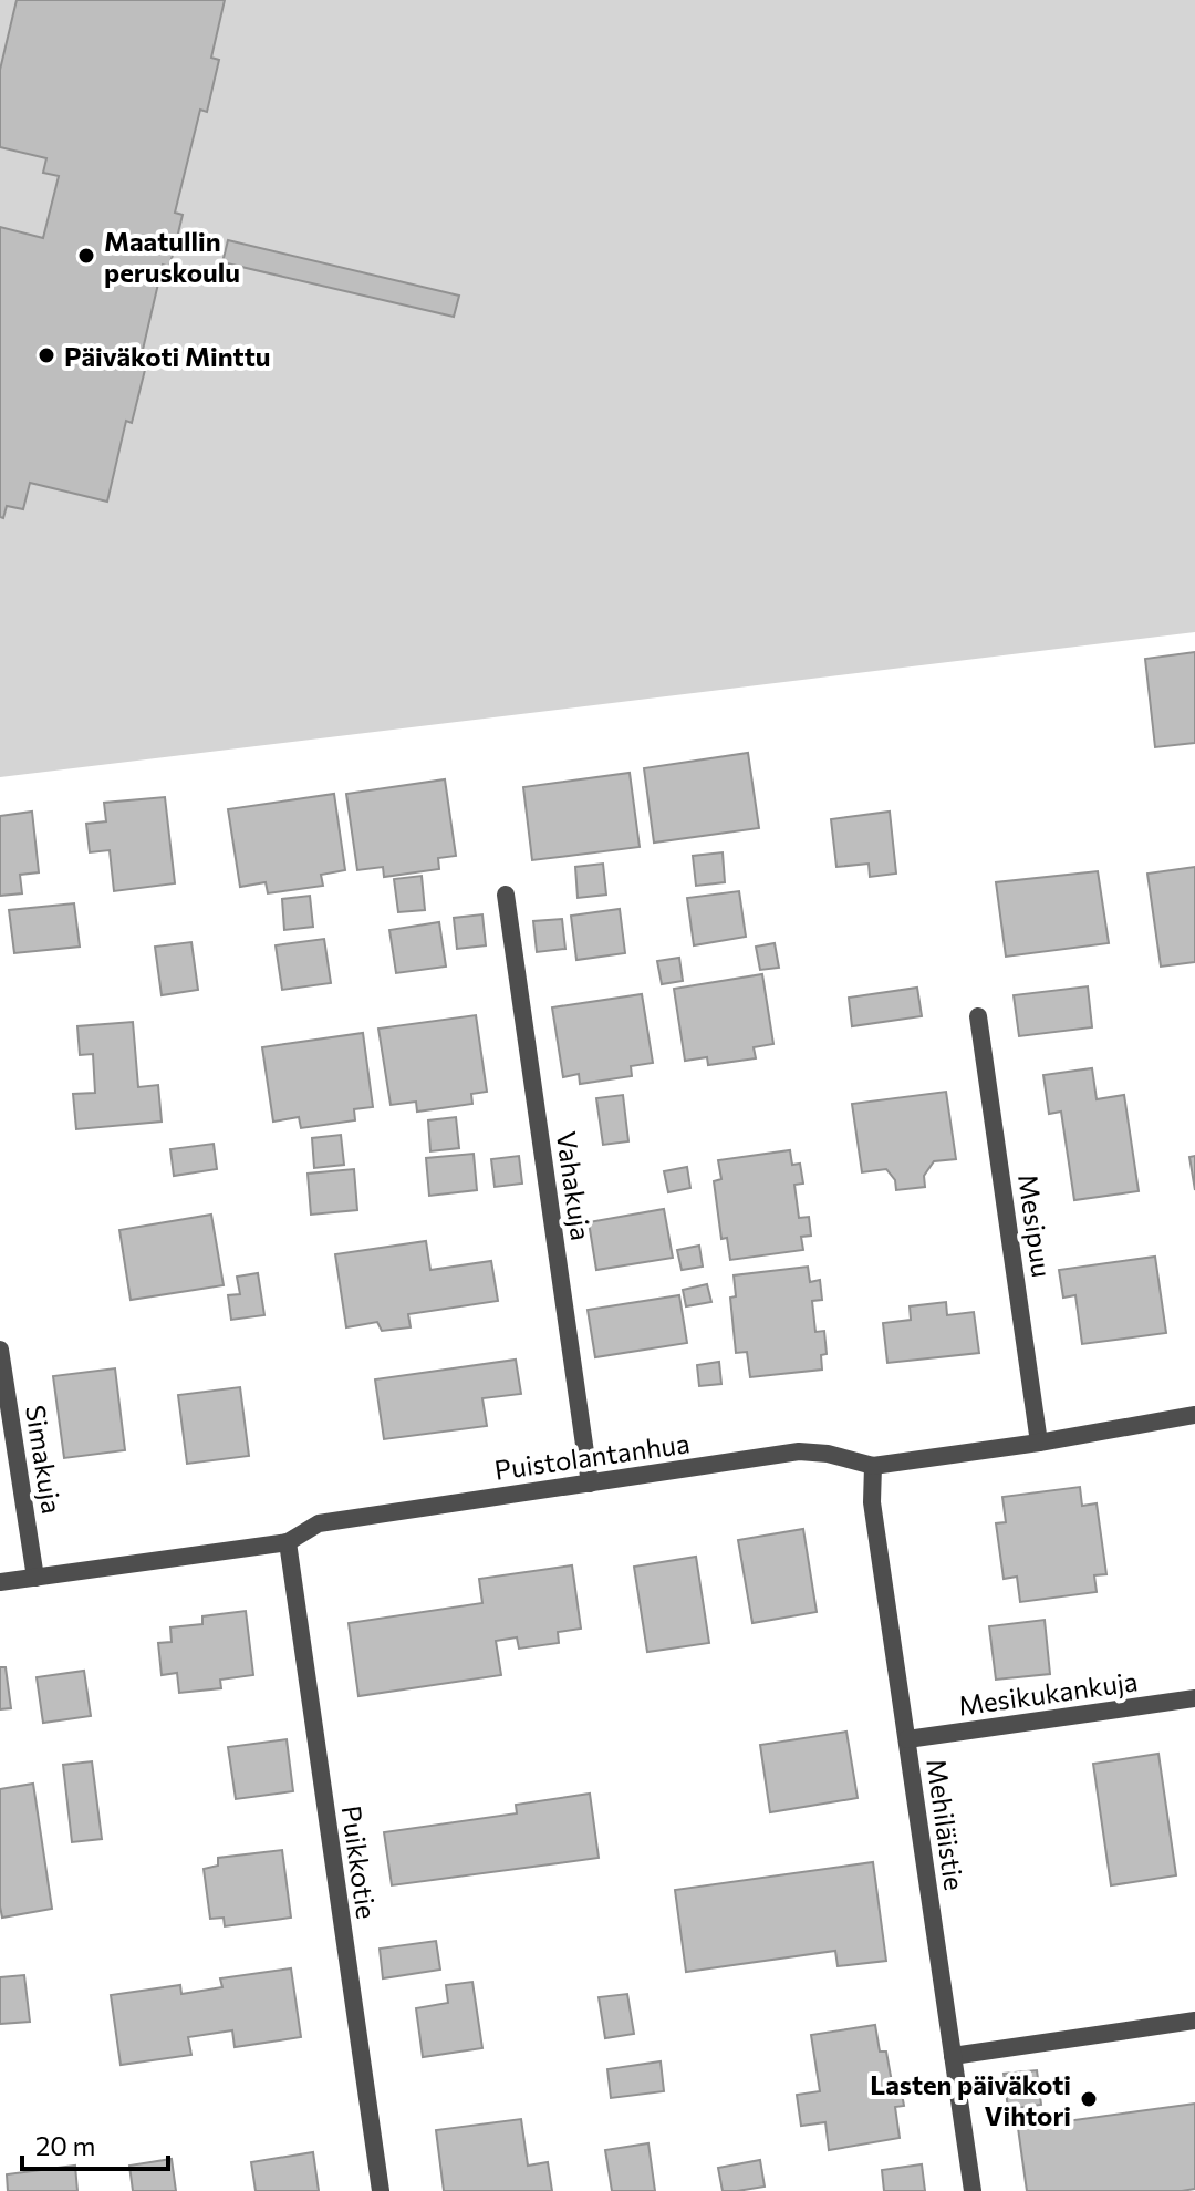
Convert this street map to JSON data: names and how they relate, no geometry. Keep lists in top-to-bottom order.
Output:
{
  "streets": {
    "street": [
      "Vahakuja",
      "Mesipuu",
      "Puistolantanhua",
      "Simakuja",
      "Mesikukankuja",
      "Mehiläistie",
      "Puikkotie"
    ]
  },
  "crossings": [
    ["Vahakuja", "Puistolantanhua"],
    ["Mesipuu", "Puistolantanhua"],
    ["Puistolantanhua", "Simakuja"],
    ["Puistolantanhua", "Mehiläistie"],
    ["Puistolantanhua", "Puikkotie"],
    ["Mesikukankuja", "Mehiläistie"]
  ],
  "places": ["Maatullin peruskoulu", "Päiväkoti Minttu", "Lasten päiväkoti Vihtori"],
  "scale_bar": "20 m"
}
